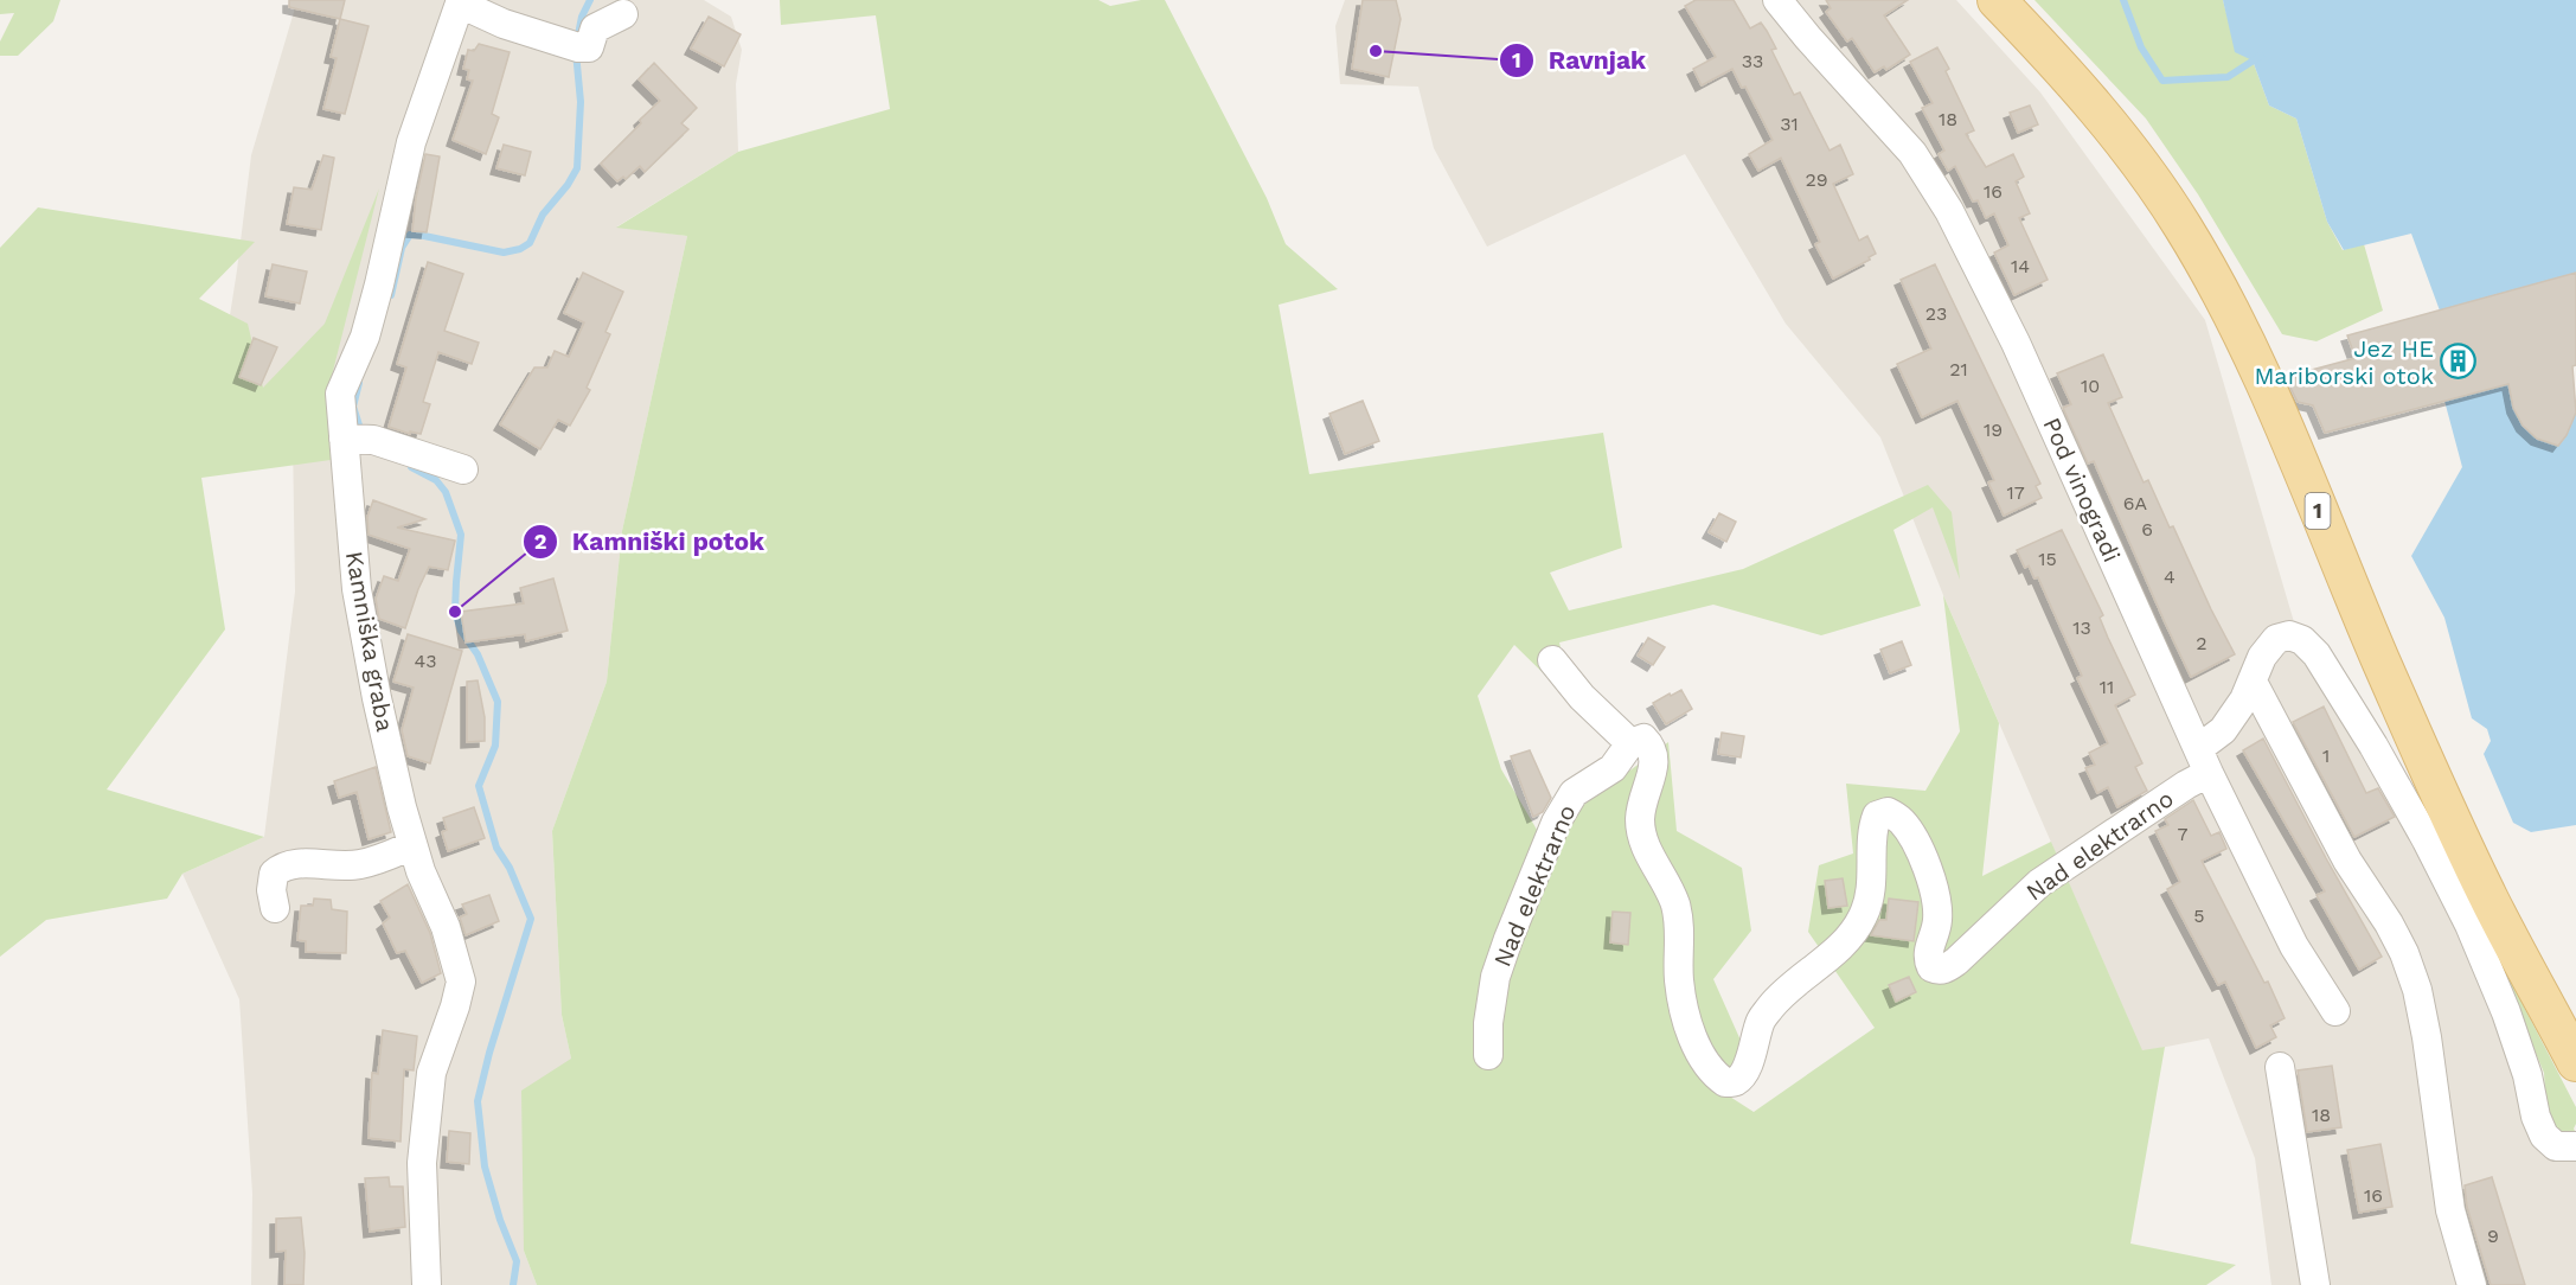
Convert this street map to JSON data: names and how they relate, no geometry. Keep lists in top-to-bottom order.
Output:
{
  "streets": {
    "main road": ["1"],
    "street": ["Pod vinogradi", "Kamniška graba", "Nad elektrarno"]
  },
  "crossings": [
    ["Pod vinogradi", "Nad elektrarno"]
  ],
  "places": {
    "other": ["Ravnjak", "Kamniški potok"],
    "building": ["Jez HE Mariborski otok"]
  },
  "house_numbers": [
    "33",
    "18",
    "31",
    "29",
    "16",
    "14",
    "23",
    "21",
    "10",
    "19",
    "17",
    "6A",
    "6",
    "15",
    "4",
    "13",
    "2",
    "43",
    "11",
    "1",
    "7",
    "5",
    "18",
    "16",
    "9"
  ]
}
